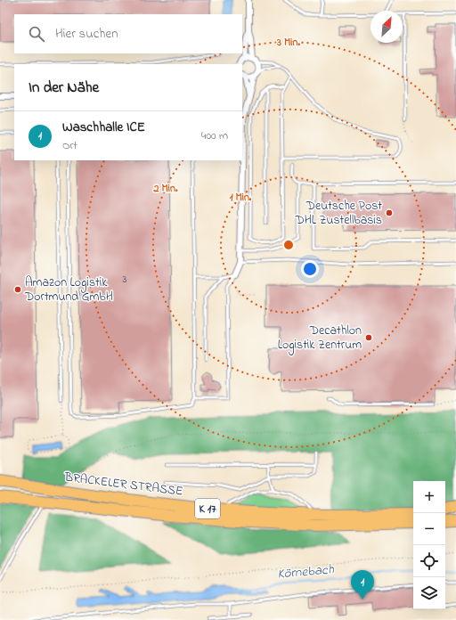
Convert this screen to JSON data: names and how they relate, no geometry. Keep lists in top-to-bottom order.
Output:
{
  "streets": {
    "highway": ["BRACKELER STRASSE", "K 17"]
  },
  "water": ["Körnebach"],
  "places": ["Deutsche Post DHL Zustellbasis", "Amazon Logistik Dortmund GmbH", "Decathlon Logistik Zentrum"],
  "house_numbers": ["3"],
  "north": "top right",
  "page": {
    "search": "Hier suchen",
    "heading": "In der Nähe",
    "list": [
      {
        "mark": "1",
        "name": "Waschhalle ICE",
        "note": "Ort",
        "value": "400 m"
      }
    ],
    "map_buttons": ["+", "−"],
    "pins": "1"
  },
  "rings": ["3 Min.", "2 Min.", "1 Min."]
}
